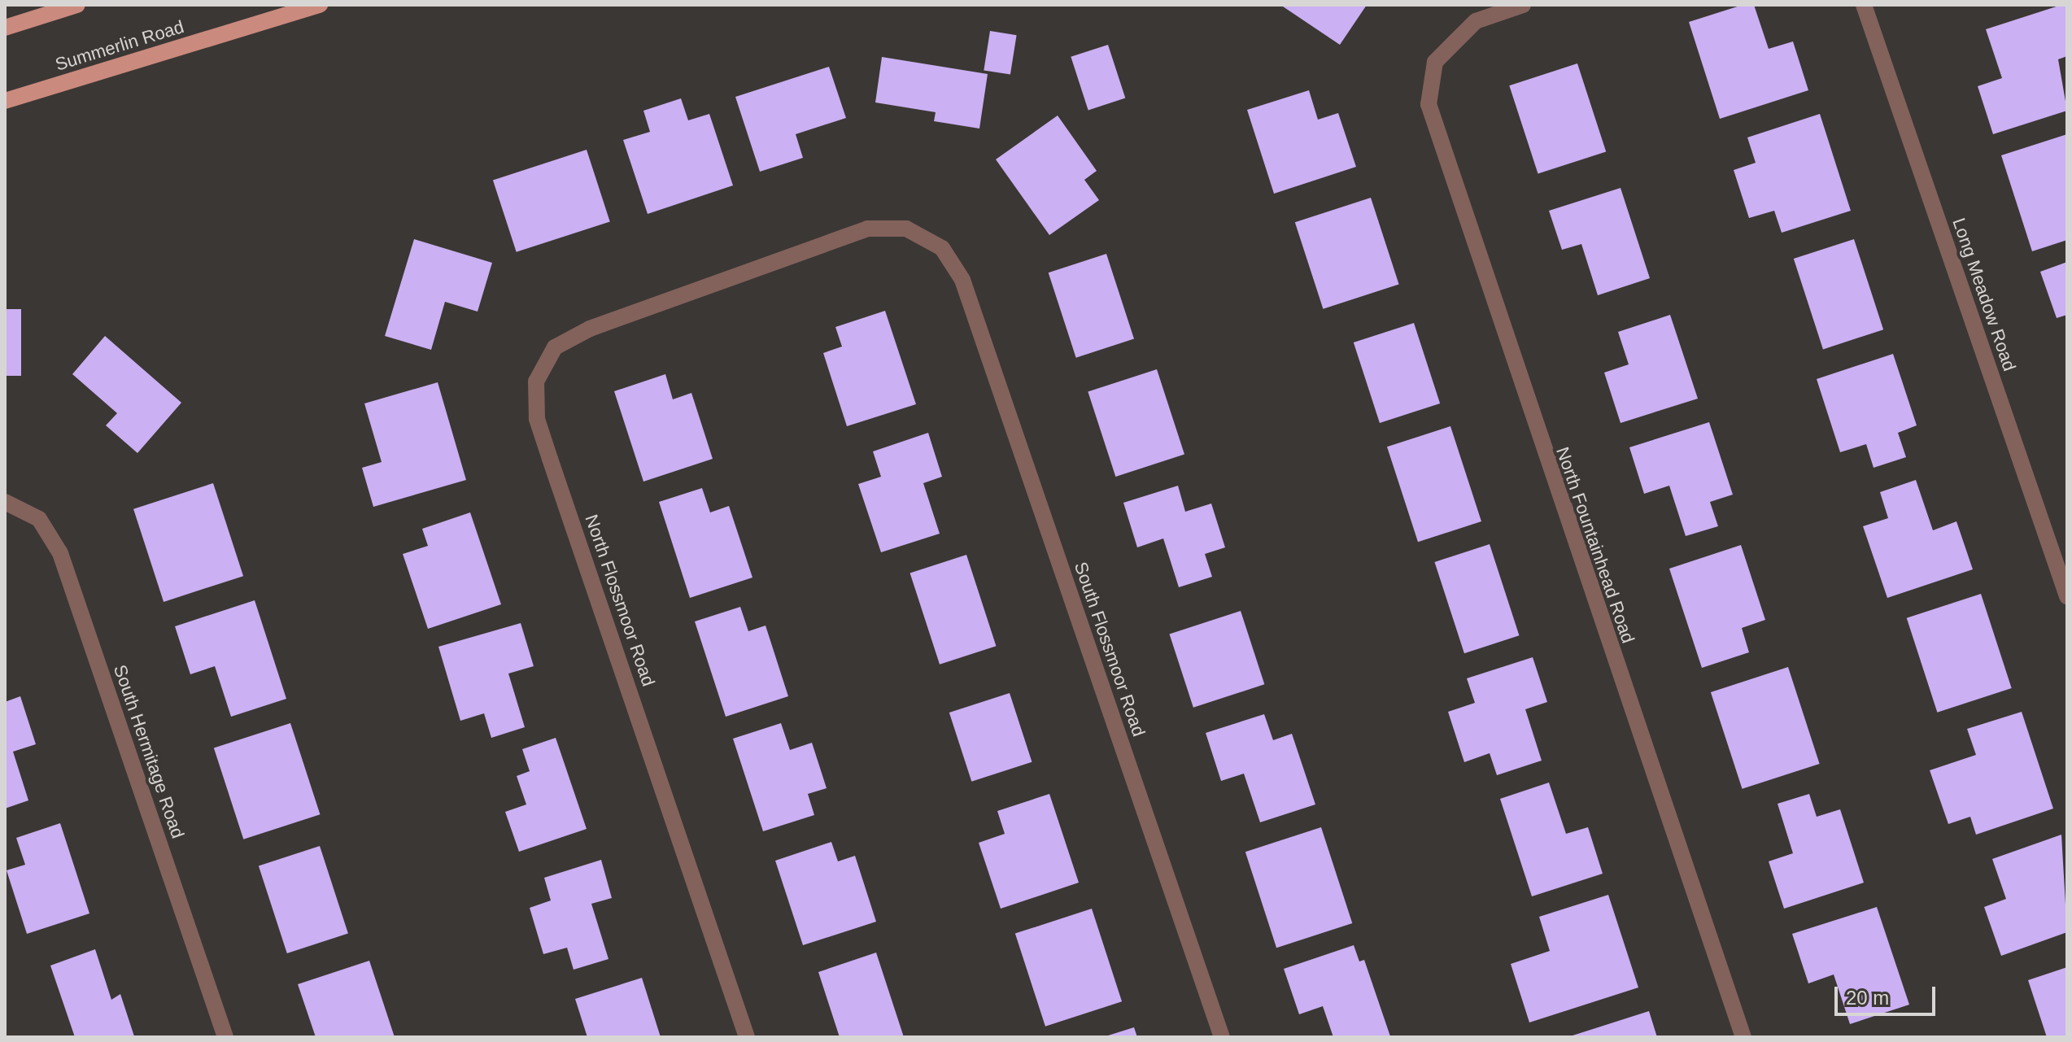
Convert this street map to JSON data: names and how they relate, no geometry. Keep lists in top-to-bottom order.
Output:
{
  "streets": {
    "main road": ["Summerlin Road"],
    "street": [
      "Long Meadow Road",
      "North Fountainhead Road",
      "North Flossmoor Road",
      "South Flossmoor Road",
      "South Hermitage Road"
    ]
  },
  "crossings": [
    ["North Flossmoor Road", "South Flossmoor Road"]
  ],
  "scale_bar": "20 m"
}
